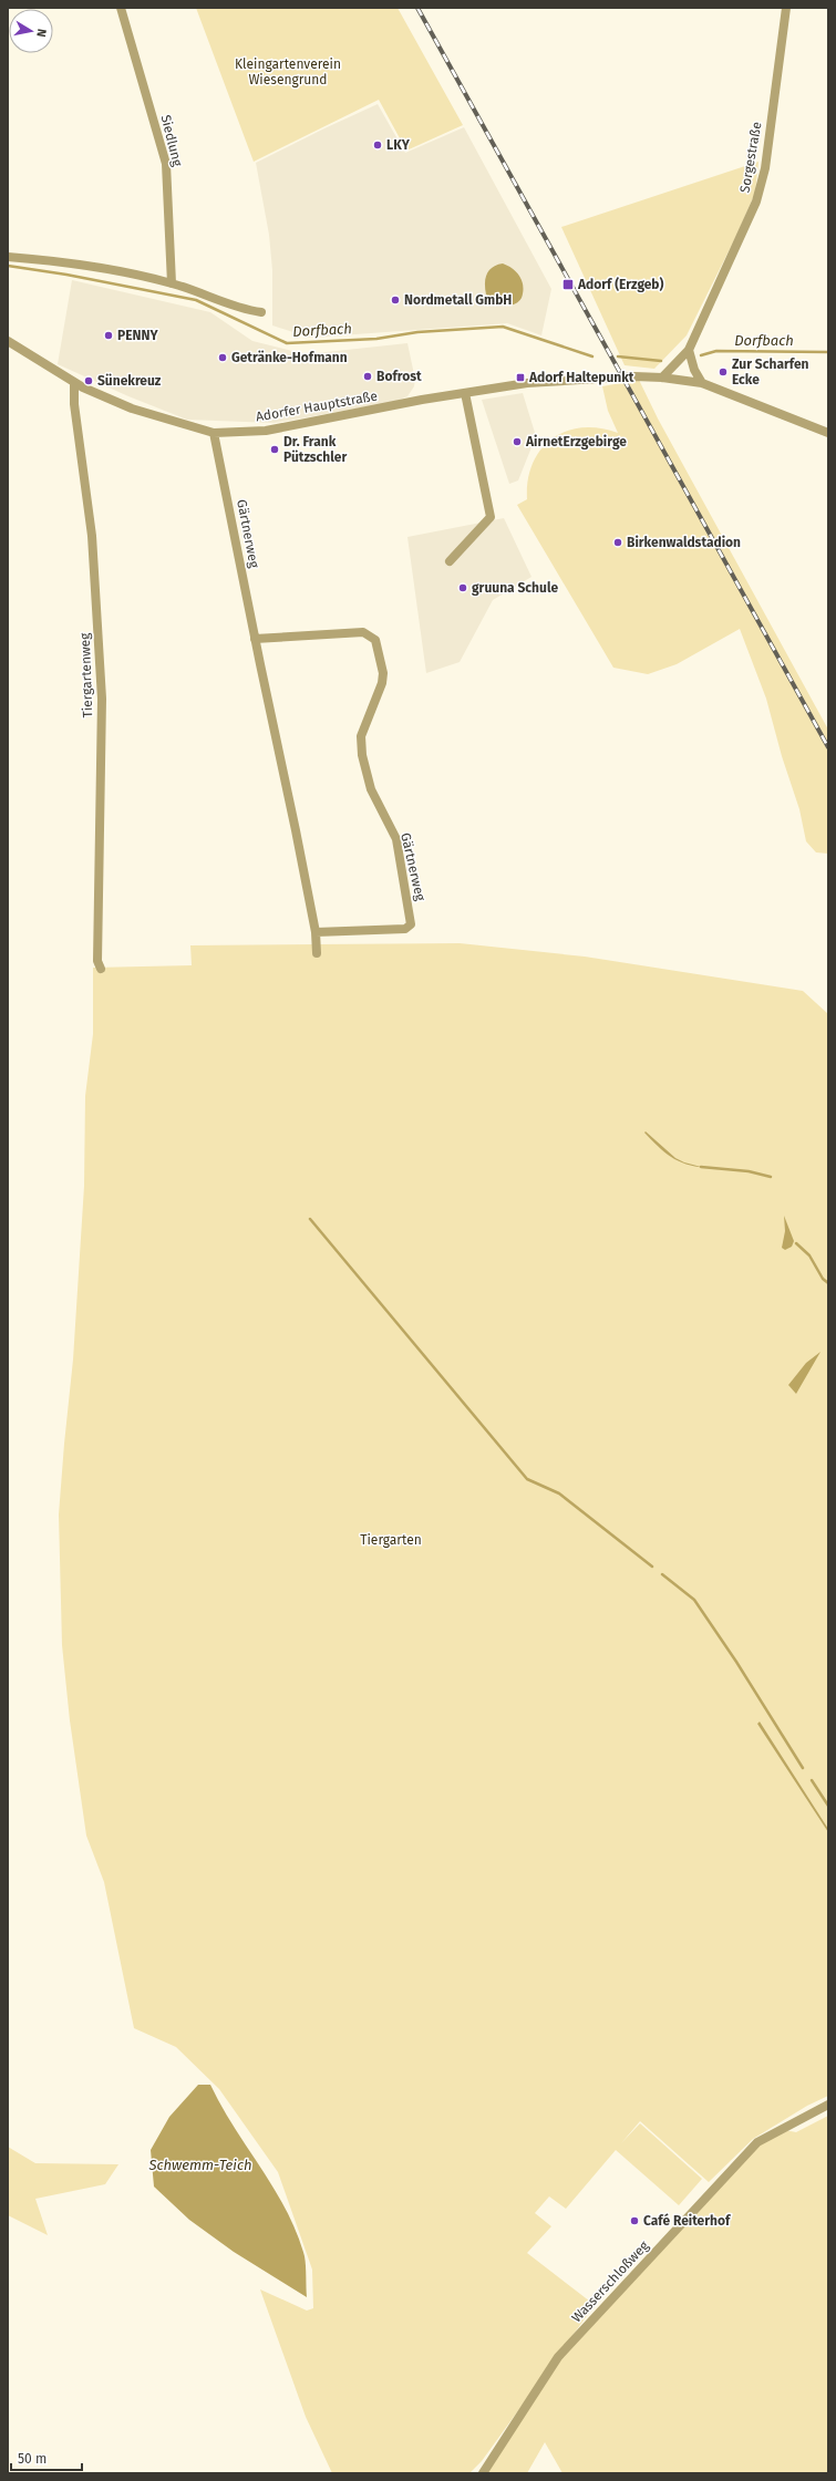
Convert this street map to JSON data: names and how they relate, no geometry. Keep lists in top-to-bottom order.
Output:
{
  "streets": {
    "street": [
      "Siedlung",
      "Sorgestraße",
      "Adorfer Hauptstraße",
      "Gärtnerweg",
      "Tiergartenweg",
      "Wasserschloßweg"
    ]
  },
  "crossings": [
    ["Sorgestraße", "Adorfer Hauptstraße"],
    ["Adorfer Hauptstraße", "Gärtnerweg"],
    ["Adorfer Hauptstraße", "Tiergartenweg"]
  ],
  "water": ["Dorfbach", "Schwemm-Teich"],
  "parks": ["Kleingartenverein Wiesengrund", "Tiergarten"],
  "places": {
    "other": [
      "LKY",
      "Nordmetall GmbH",
      "PENNY",
      "Getränke-Hofmann",
      "Zur Scharfen Ecke",
      "Bofrost",
      "Sünekreuz",
      "AirnetErzgebirge",
      "Dr. Frank Pützschler",
      "Birkenwaldstadion",
      "gruuna Schule",
      "Café Reiterhof"
    ],
    "transit": ["Adorf (Erzgeb)", "Adorf Haltepunkt"]
  },
  "scale_bar": "50 m",
  "north": "right"
}
